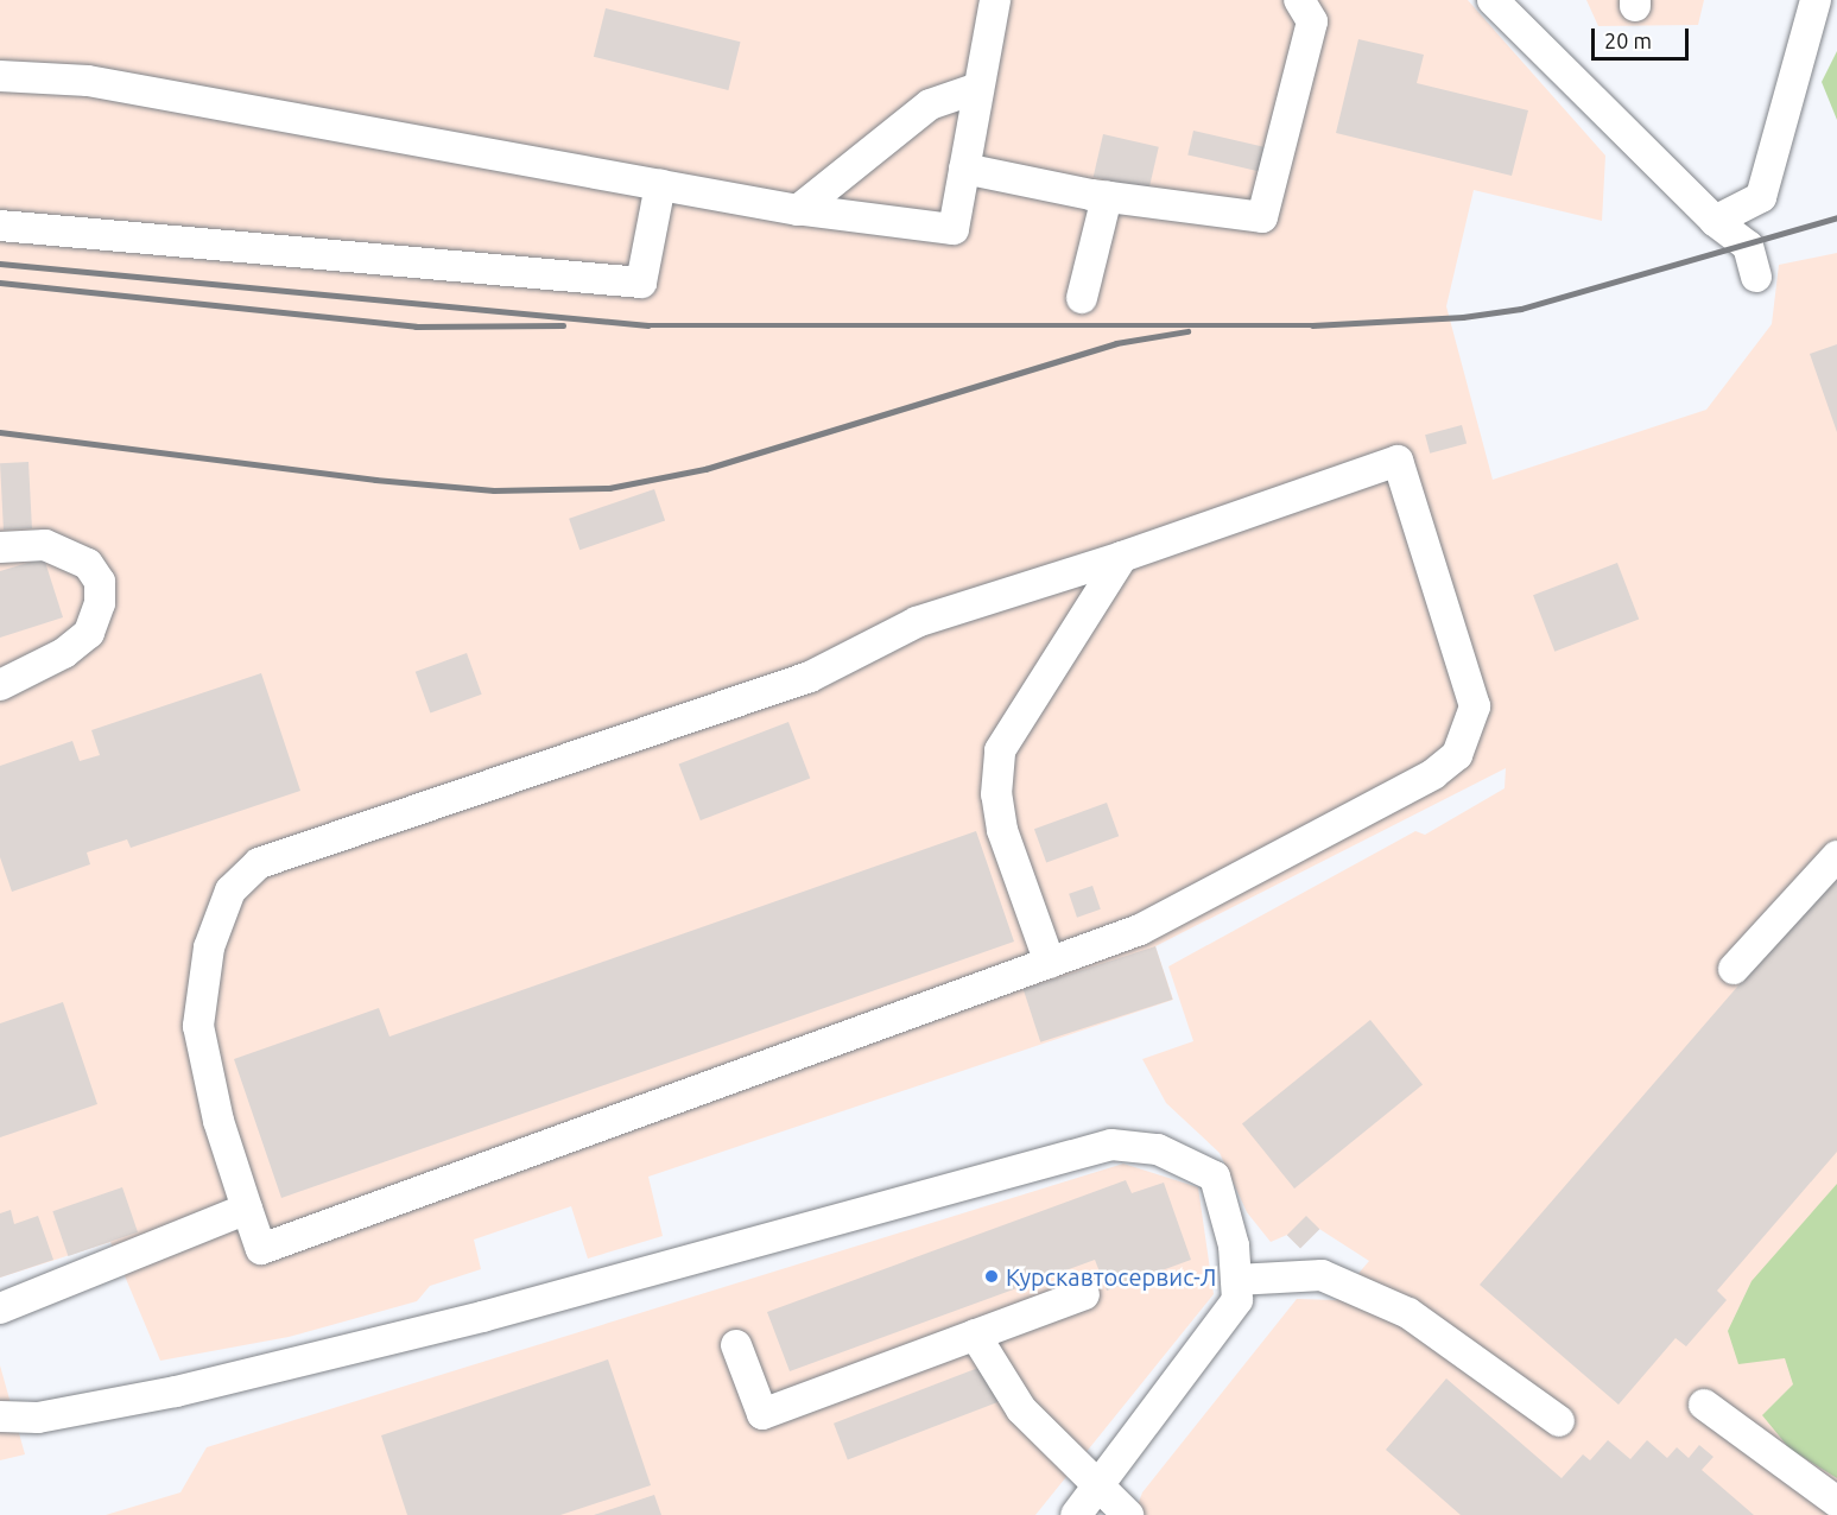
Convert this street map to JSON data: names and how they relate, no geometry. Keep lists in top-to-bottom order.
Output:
{
  "places": ["Курскавтосервис-Л"],
  "scale_bar": "20 m"
}
